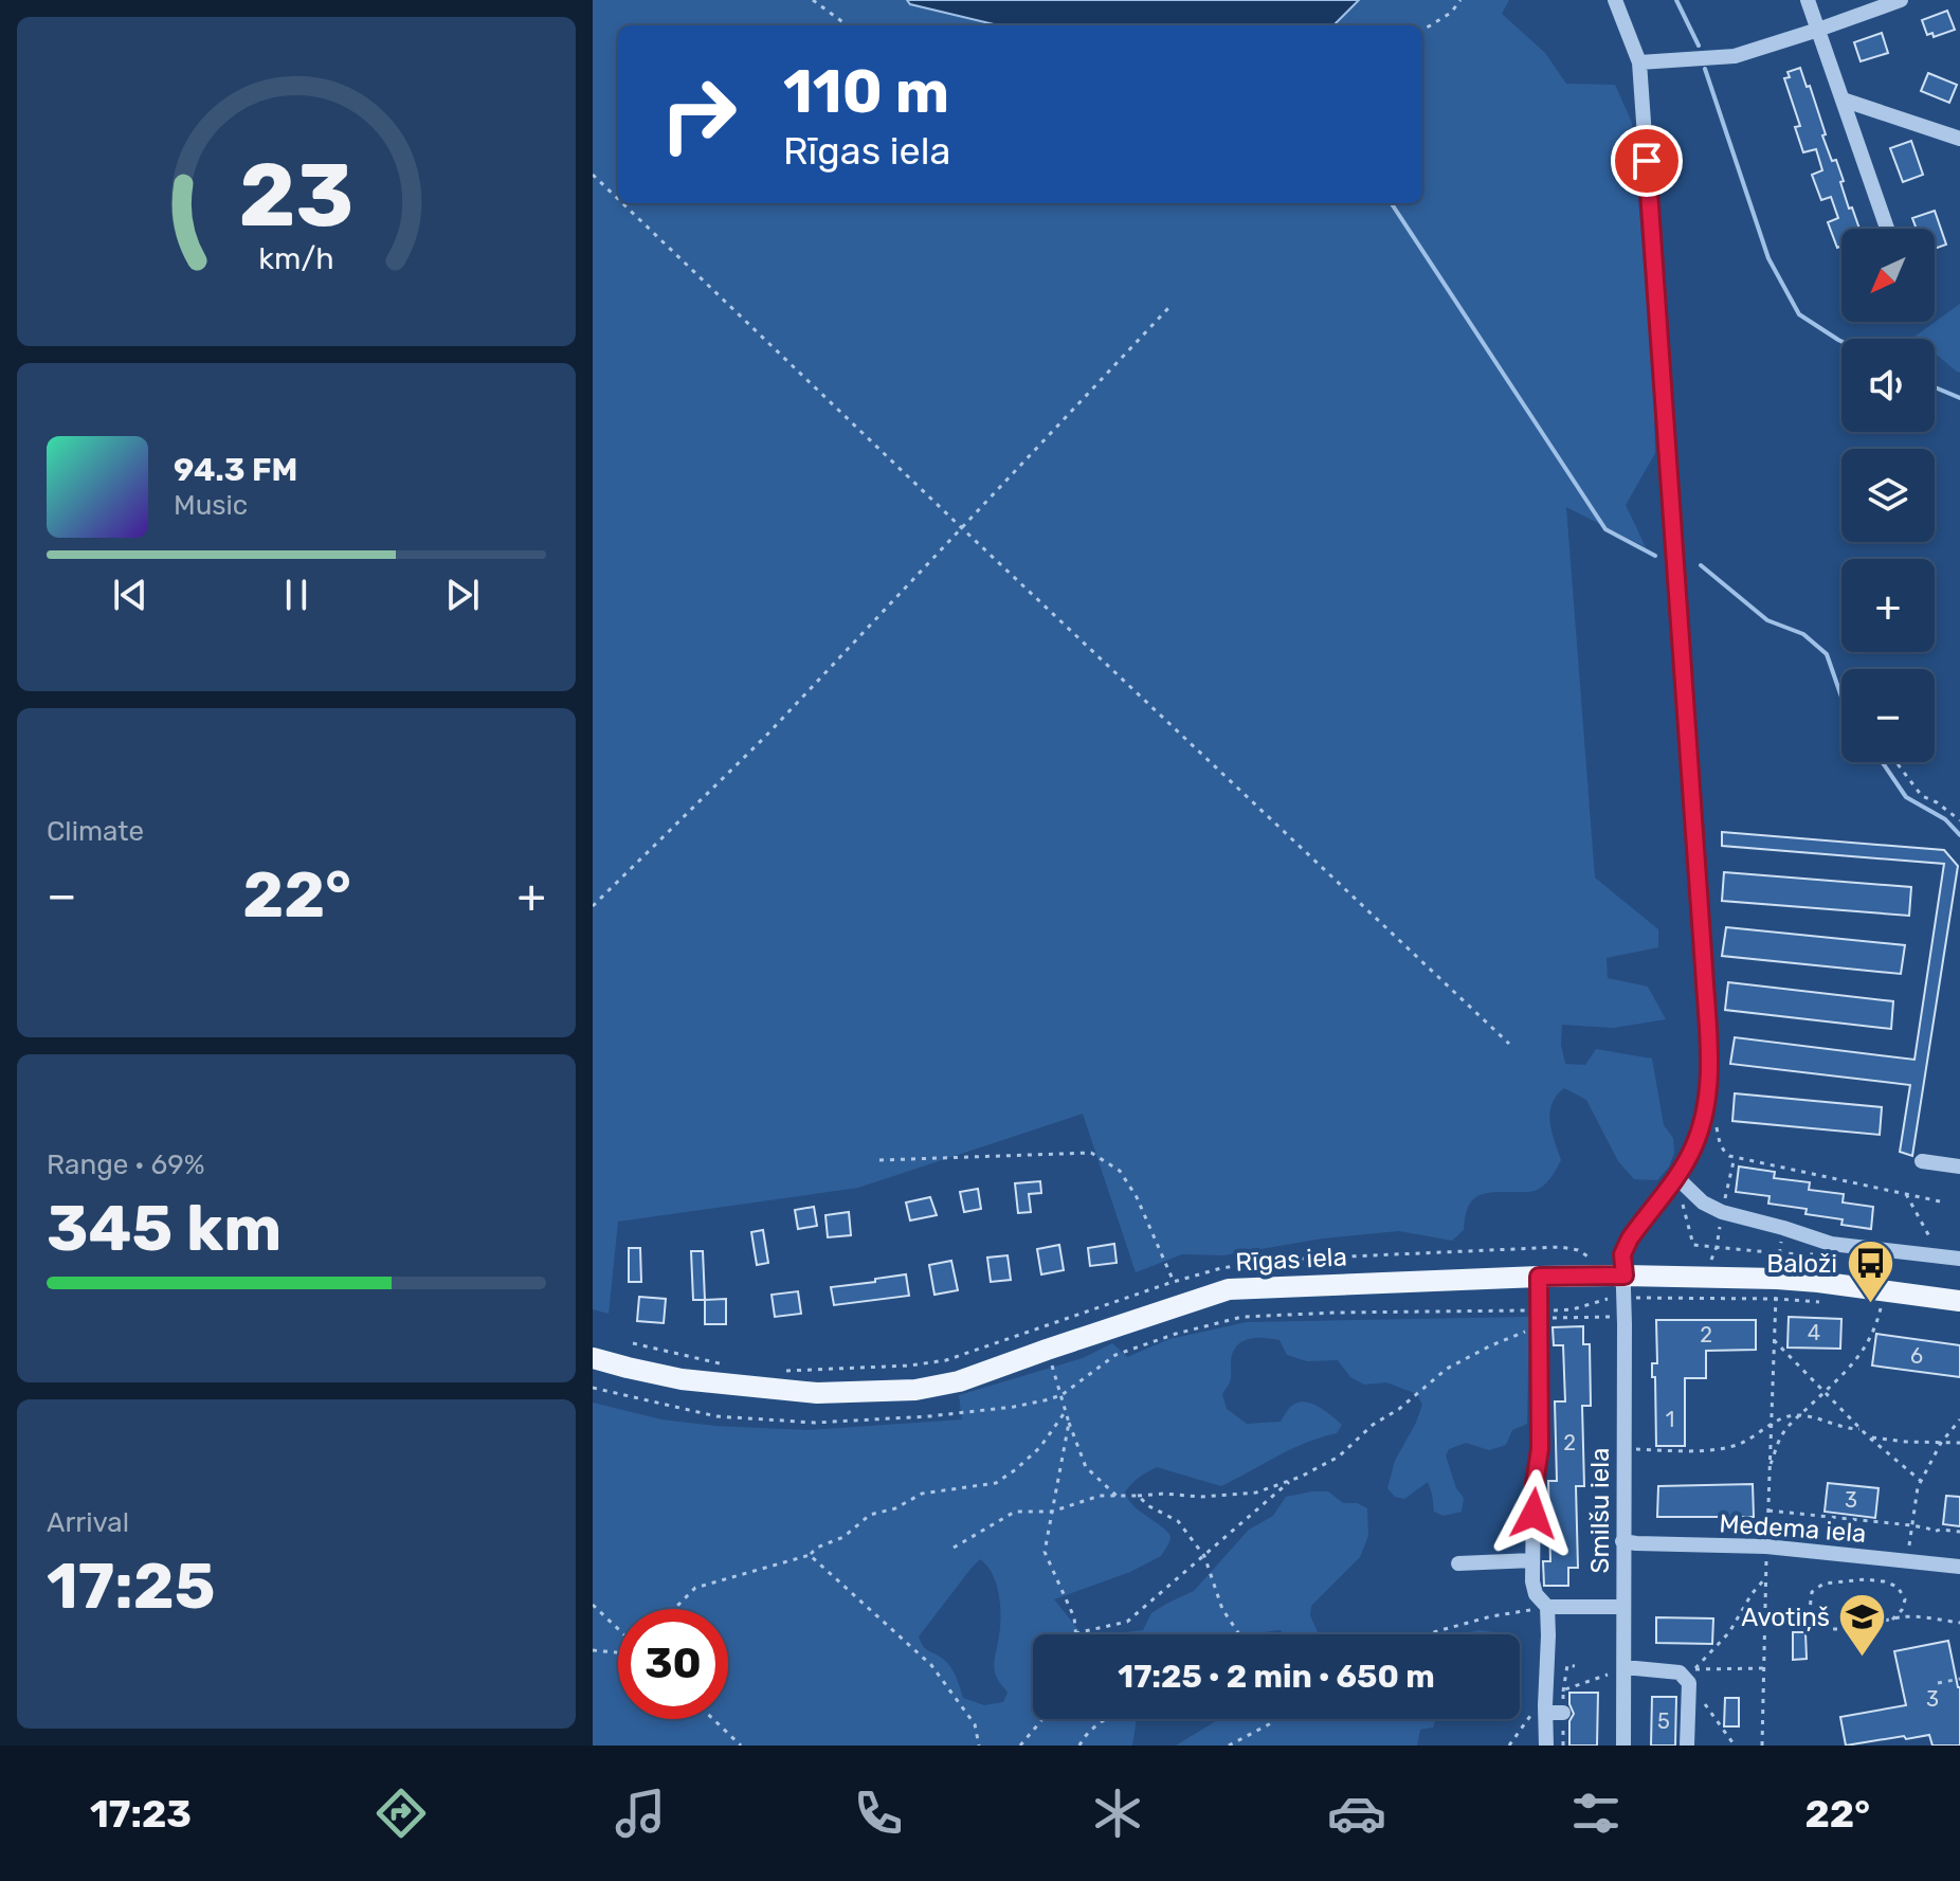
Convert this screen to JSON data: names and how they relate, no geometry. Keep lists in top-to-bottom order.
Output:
{
  "streets": {
    "main road": ["Rīgas iela"],
    "street": ["Smilšu iela", "Medema iela"]
  },
  "crossings": [
    ["Rīgas iela", "Smilšu iela"],
    ["Smilšu iela", "Medema iela"]
  ],
  "places": {
    "bus stop": ["Baloži"],
    "school or university": ["Avotiņš"]
  },
  "house_numbers": [
    "4",
    "2",
    "6",
    "1",
    "2",
    "3",
    "3",
    "5"
  ],
  "north": "bottom left",
  "page": {
    "turn": ["110 m", "Rīgas iela"],
    "map_buttons": ["+", "−"],
    "song": ["94.3 FM", "Music"],
    "tile": [
      "Climate",
      ["Range · 69%", "345 km"],
      ["Arrival", "17:25"]
    ],
    "heat": ["−", "22°", "+"],
    "limit": "30",
    "trip": "17:25 · 2 min · 650 m",
    "tabs": ["17:23", "22°"],
    "gauge": ["23", "km/h"]
  }
}
